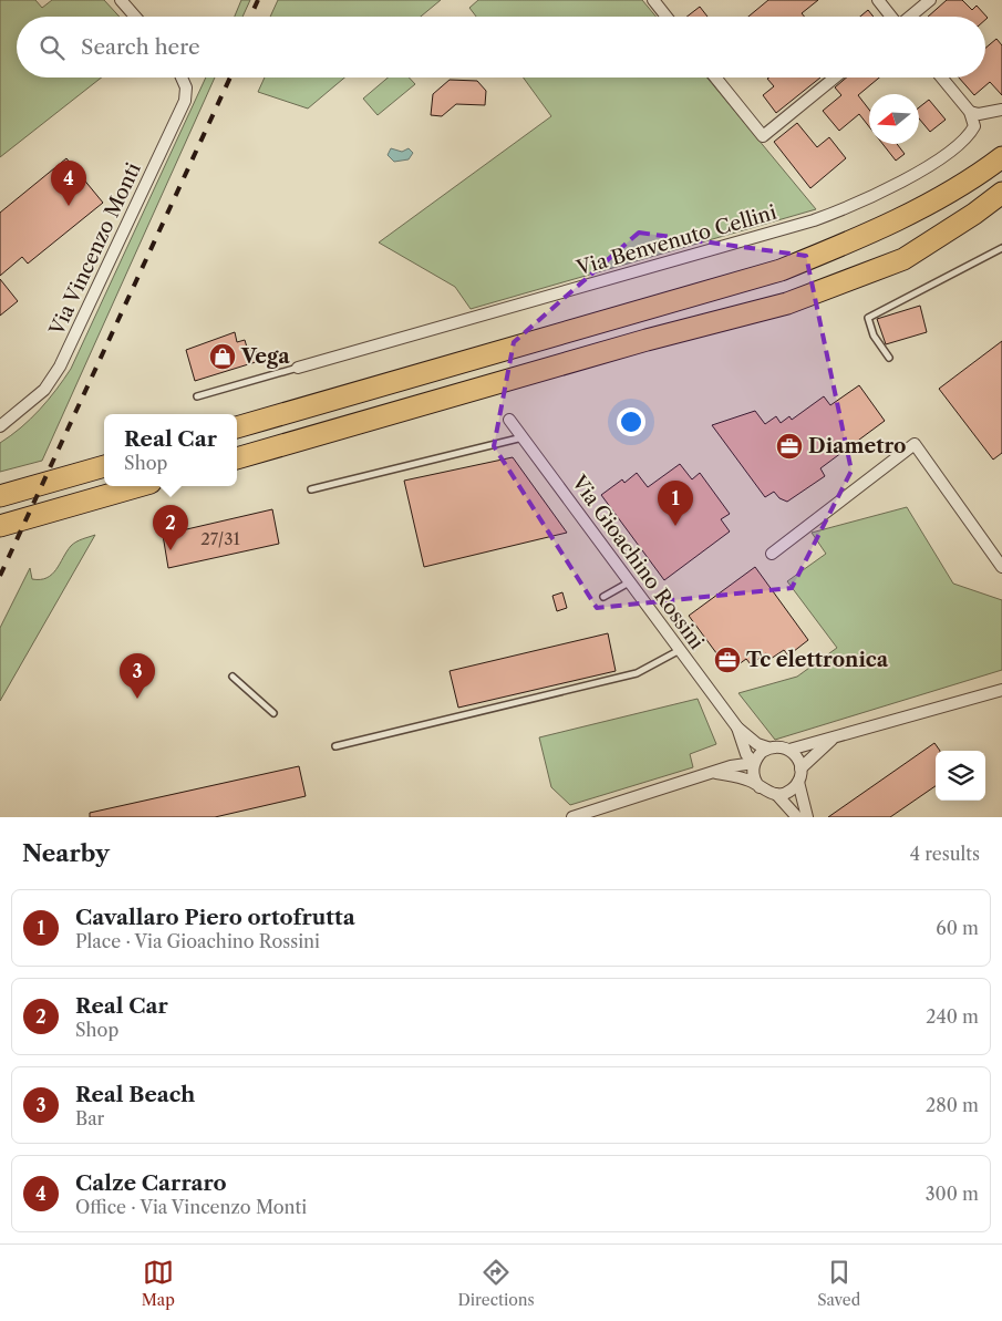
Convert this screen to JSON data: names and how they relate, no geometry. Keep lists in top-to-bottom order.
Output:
{
  "streets": {
    "street": ["Via Benvenuto Cellini", "Via Vincenzo Monti", "Via Gioachino Rossini"]
  },
  "places": {
    "shop": ["Vega"],
    "office": ["Diametro", "Tc elettronica"]
  },
  "house_numbers": ["27/31"],
  "north": "left",
  "page": {
    "search": "Search here",
    "pins": [
      "4",
      "1",
      "2",
      "3"
    ],
    "popup": ["Real Car", "Shop"],
    "heading": ["Nearby", "4 results"],
    "list": [
      {
        "mark": "1",
        "name": "Cavallaro Piero ortofrutta",
        "note": "Place · Via Gioachino Rossini",
        "value": "60 m"
      },
      {
        "mark": "2",
        "name": "Real Car",
        "note": "Shop",
        "value": "240 m"
      },
      {
        "mark": "3",
        "name": "Real Beach",
        "note": "Bar",
        "value": "280 m"
      },
      {
        "mark": "4",
        "name": "Calze Carraro",
        "note": "Office · Via Vincenzo Monti",
        "value": "300 m"
      }
    ],
    "nav": ["Map", "Directions", "Saved"]
  }
}
